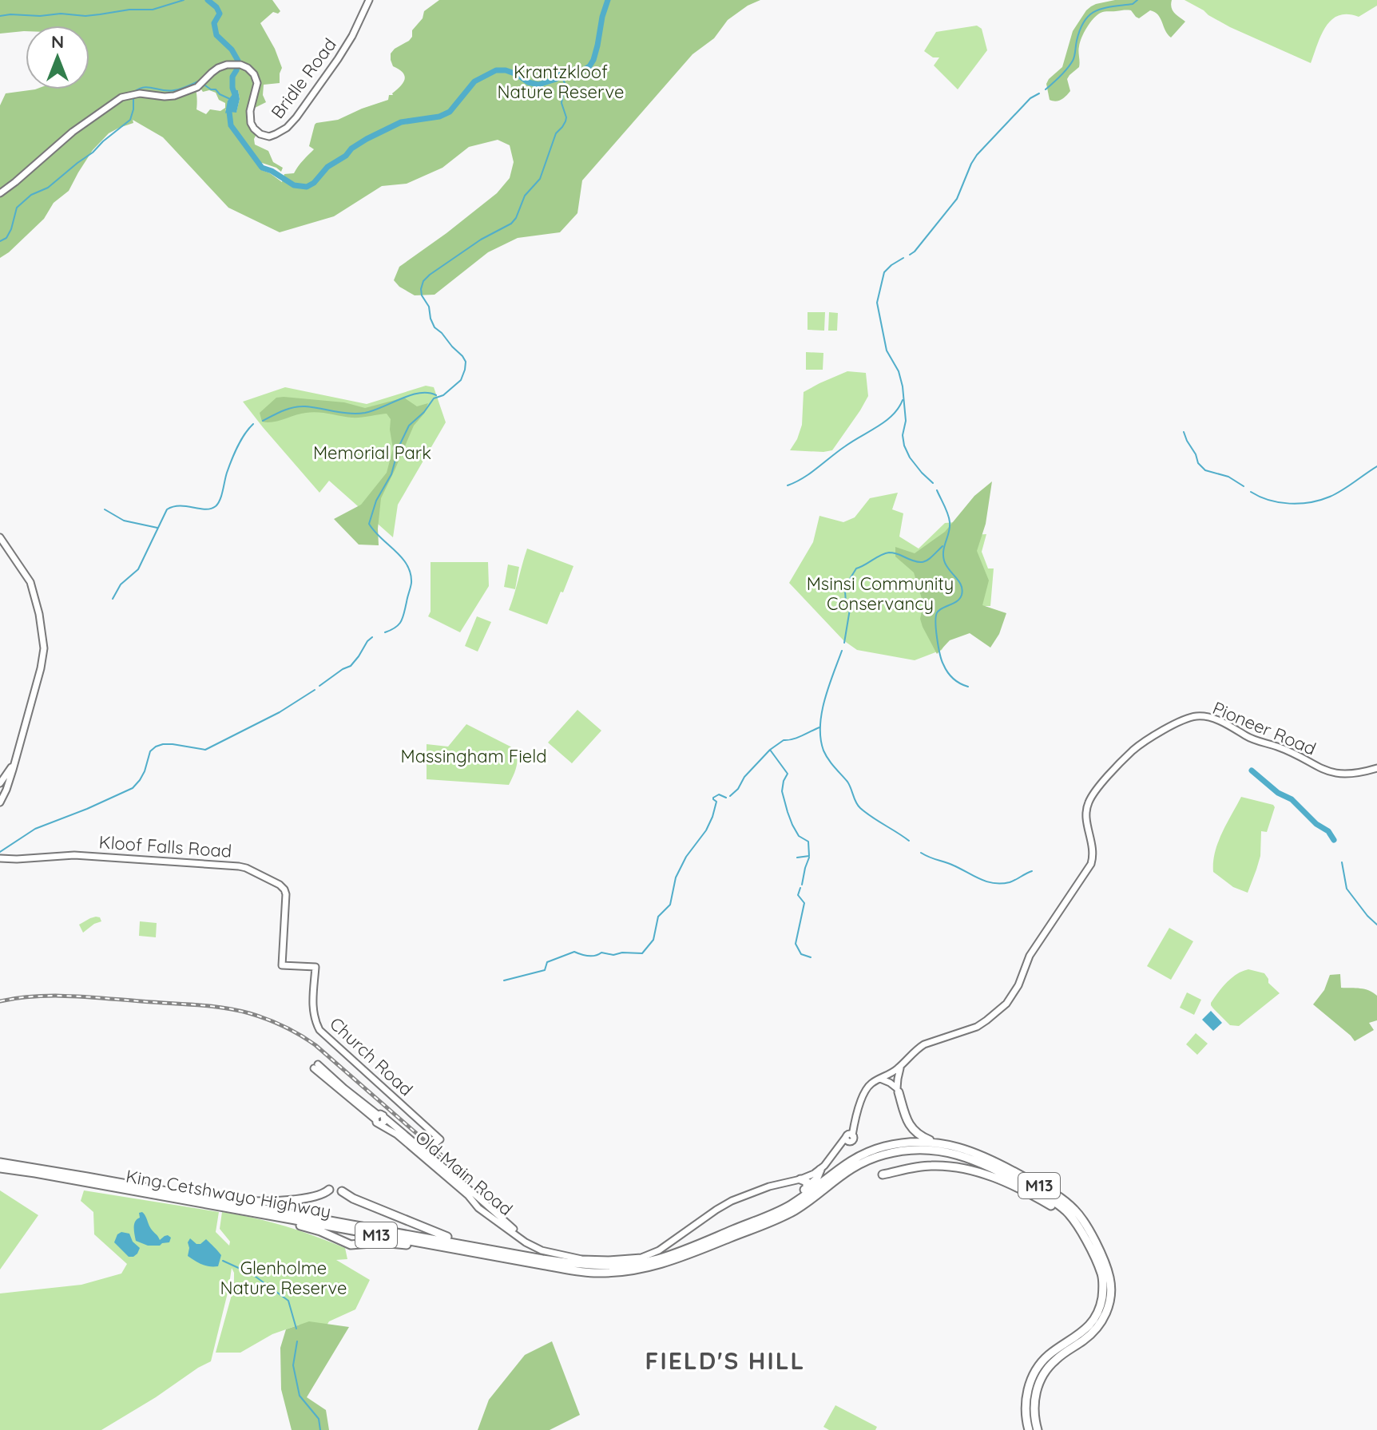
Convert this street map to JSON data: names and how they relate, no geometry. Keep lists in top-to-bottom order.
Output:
{
  "streets": {
    "highway": ["M13", "King Cetshwayo Highway"],
    "main road": [
      "Bridle Road",
      "Pioneer Road",
      "Kloof Falls Road",
      "Church Road",
      "Old Main Road"
    ]
  },
  "crossings": [
    ["Pioneer Road", "Old Main Road"],
    ["Kloof Falls Road", "Church Road"],
    ["Church Road", "Old Main Road"]
  ],
  "districts": ["FIELD'S HILL"],
  "parks": [
    "Krantzkloof Nature Reserve",
    "Memorial Park",
    "Msinsi Community Conservancy",
    "Massingham Field",
    "Glenholme Nature Reserve"
  ],
  "north": "top"
}
